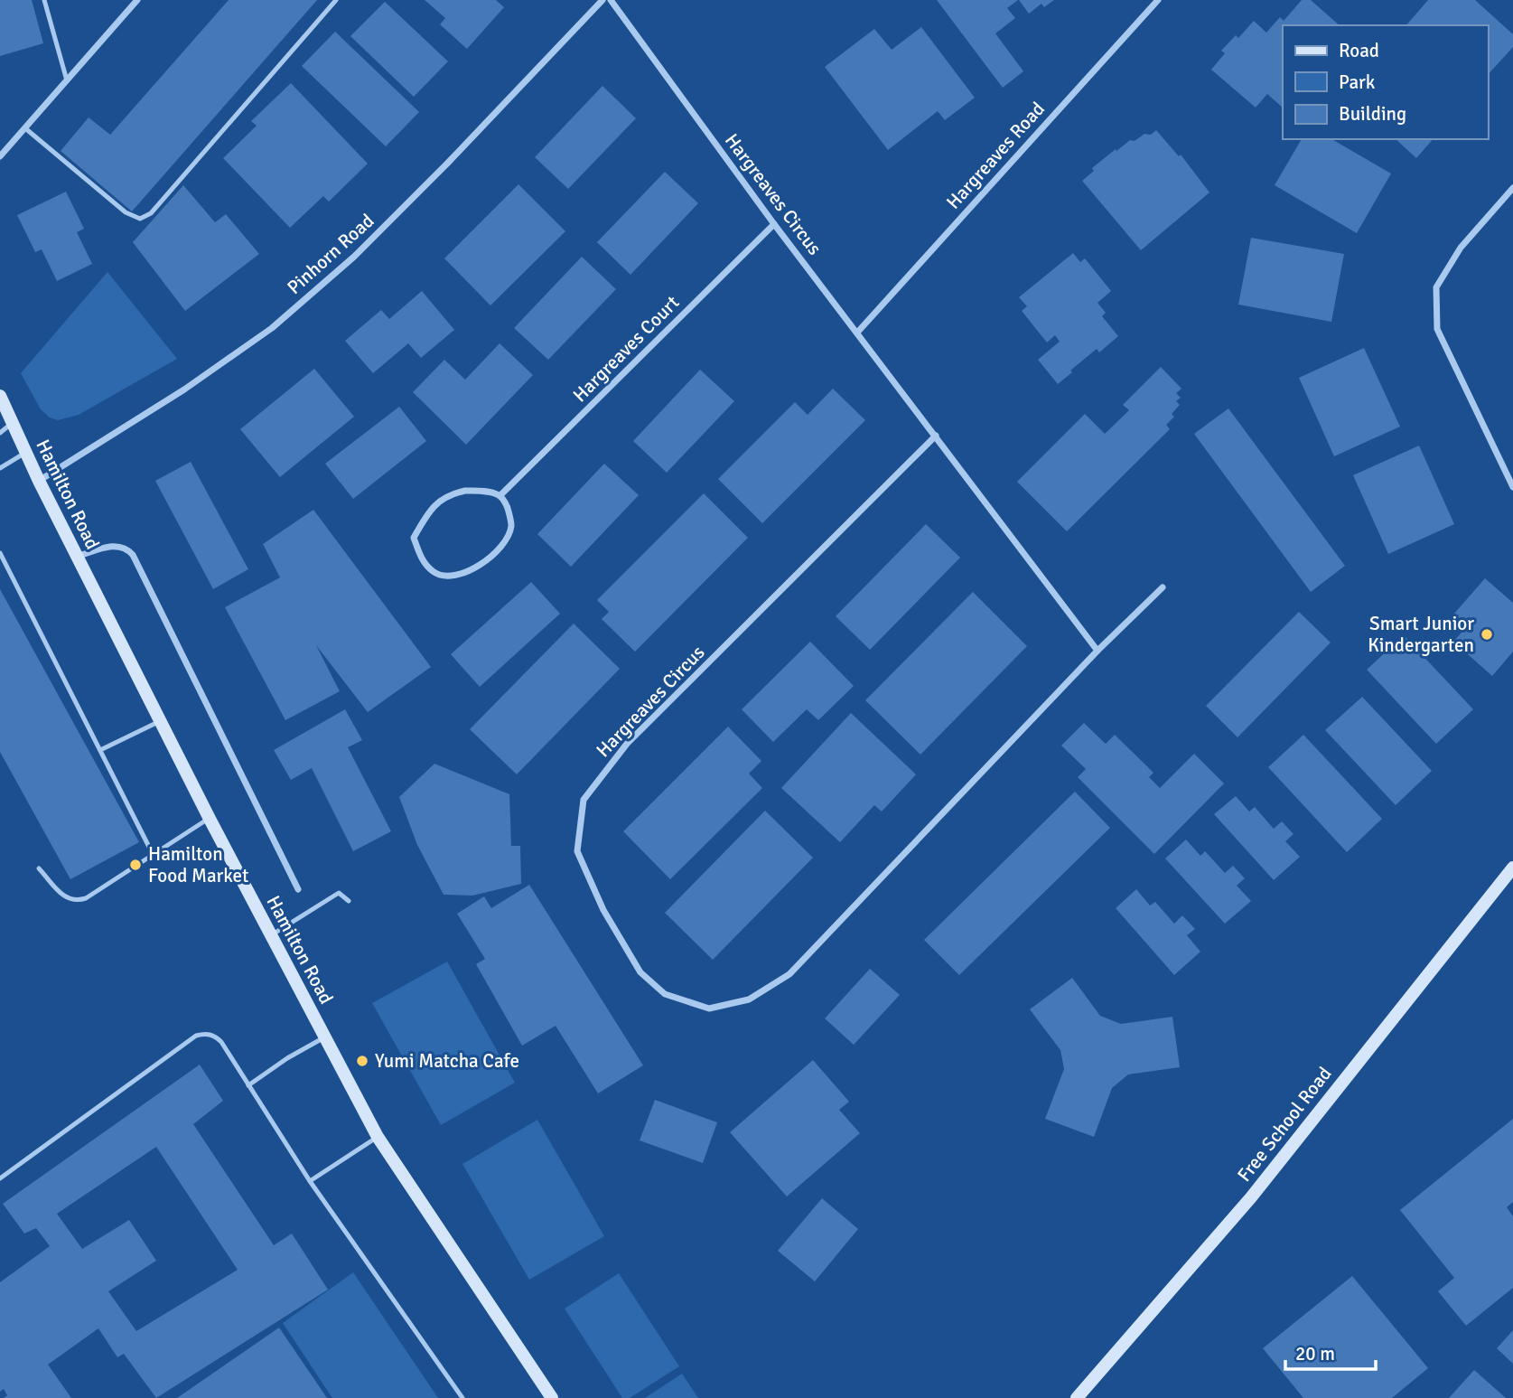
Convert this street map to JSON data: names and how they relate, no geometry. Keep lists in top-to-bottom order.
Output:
{
  "streets": {
    "main road": ["Hamilton Road", "Free School Road"],
    "street": [
      "Hargreaves Road",
      "Hargreaves Circus",
      "Pinhorn Road",
      "Hargreaves Court"
    ]
  },
  "crossings": [
    ["Hargreaves Road", "Hargreaves Circus"],
    ["Hargreaves Circus", "Hargreaves Court"],
    ["Pinhorn Road", "Hamilton Road"]
  ],
  "places": ["Smart Junior Kindergarten", "Hamilton Food Market", "Yumi Matcha Cafe"],
  "legend": ["Road", "Park", "Building"],
  "scale_bar": "20 m"
}
